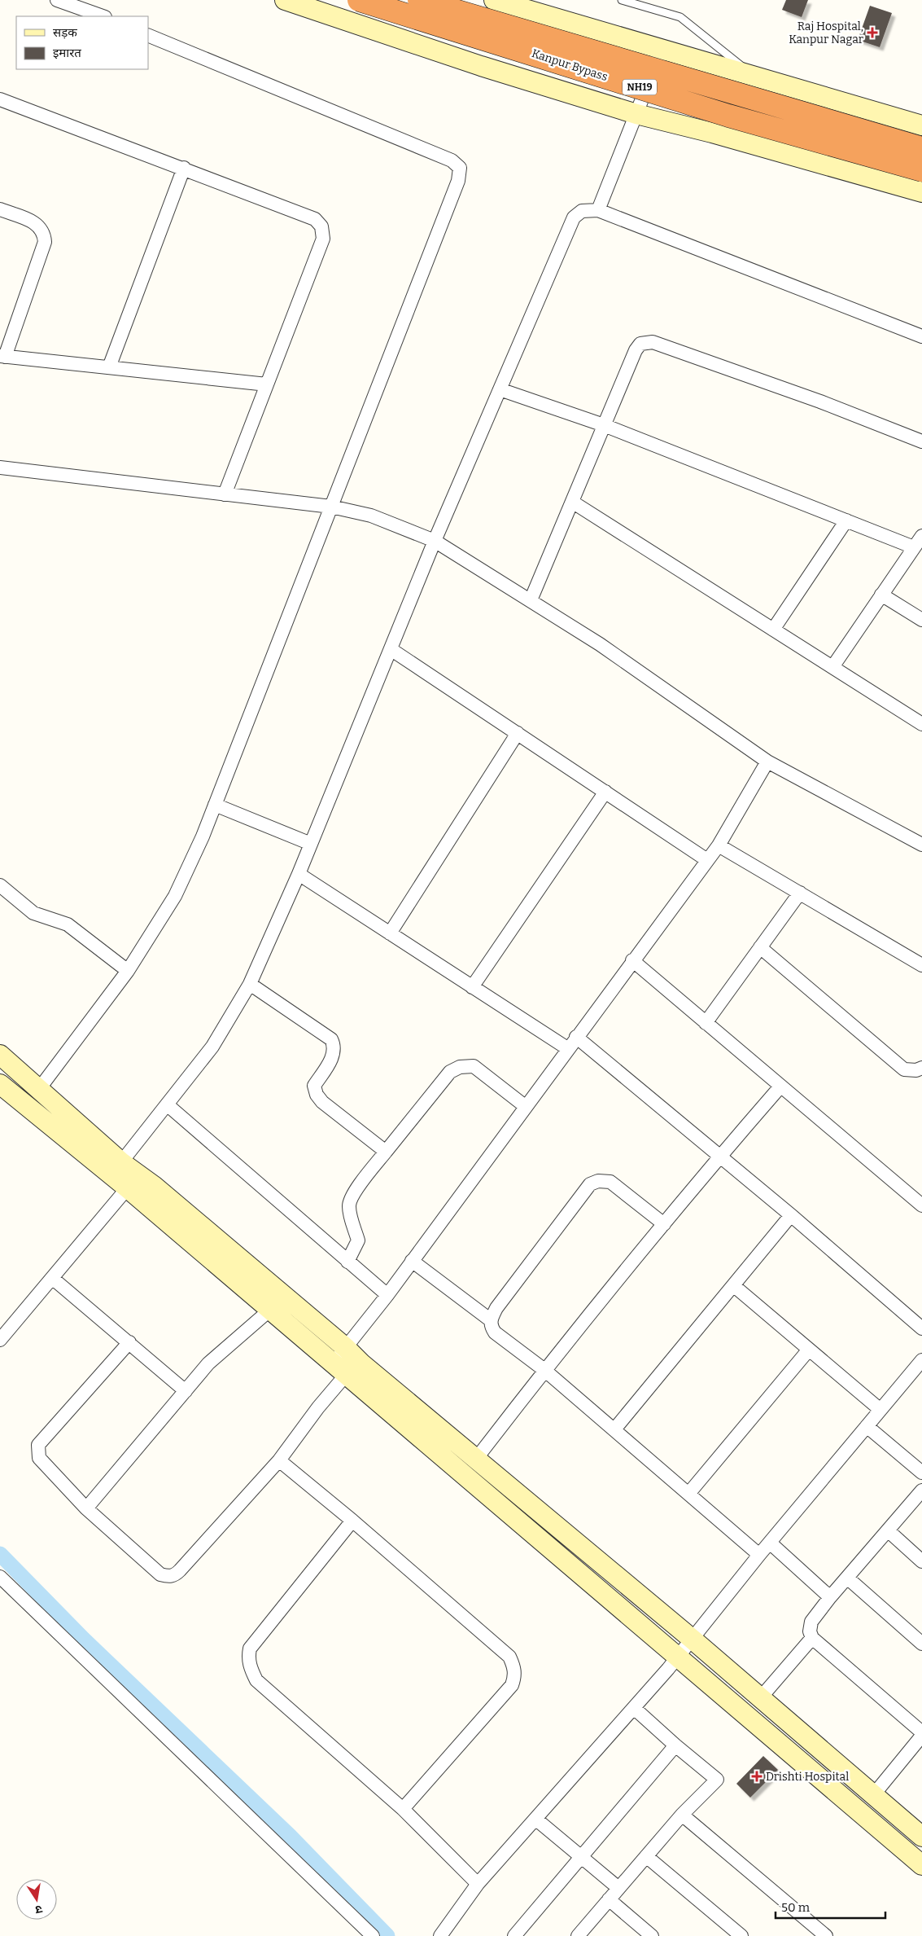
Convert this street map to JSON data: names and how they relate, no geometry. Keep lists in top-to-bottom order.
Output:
{
  "streets": {
    "highway": ["Kanpur Bypass", "NH19"]
  },
  "places": {
    "health": ["Raj Hospital, Kanpur Nagar", "Drishti Hospital"]
  },
  "legend": ["सड़क", "इमारत"],
  "scale_bar": "50 m",
  "north": "bottom"
}
